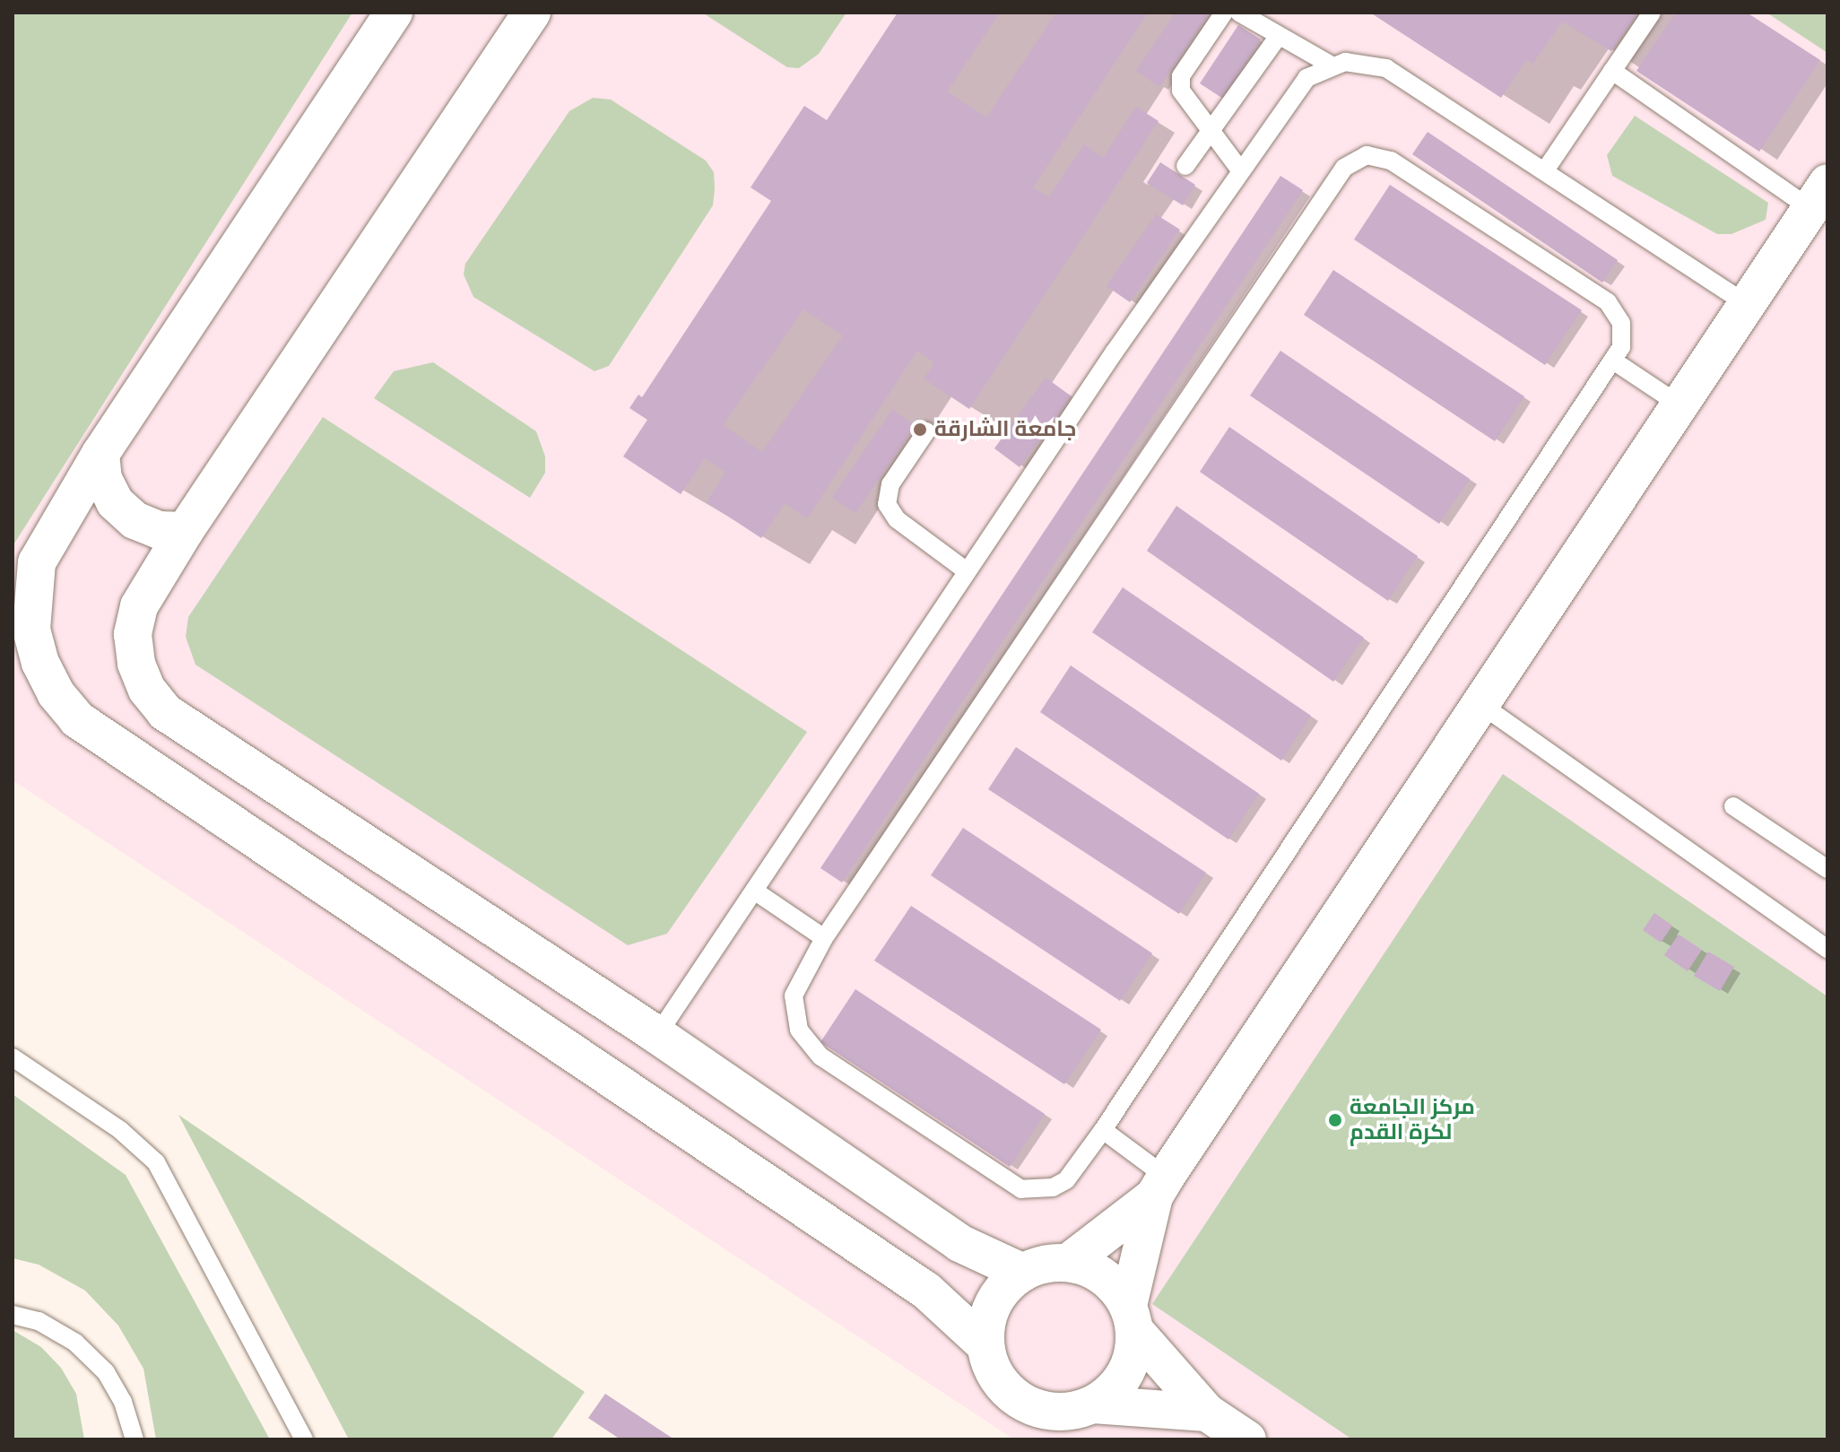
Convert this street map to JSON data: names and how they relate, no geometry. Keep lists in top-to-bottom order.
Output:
{
  "places": ["جامعة الشارقة", "مركز الجامعة لكرة القدم"]
}
